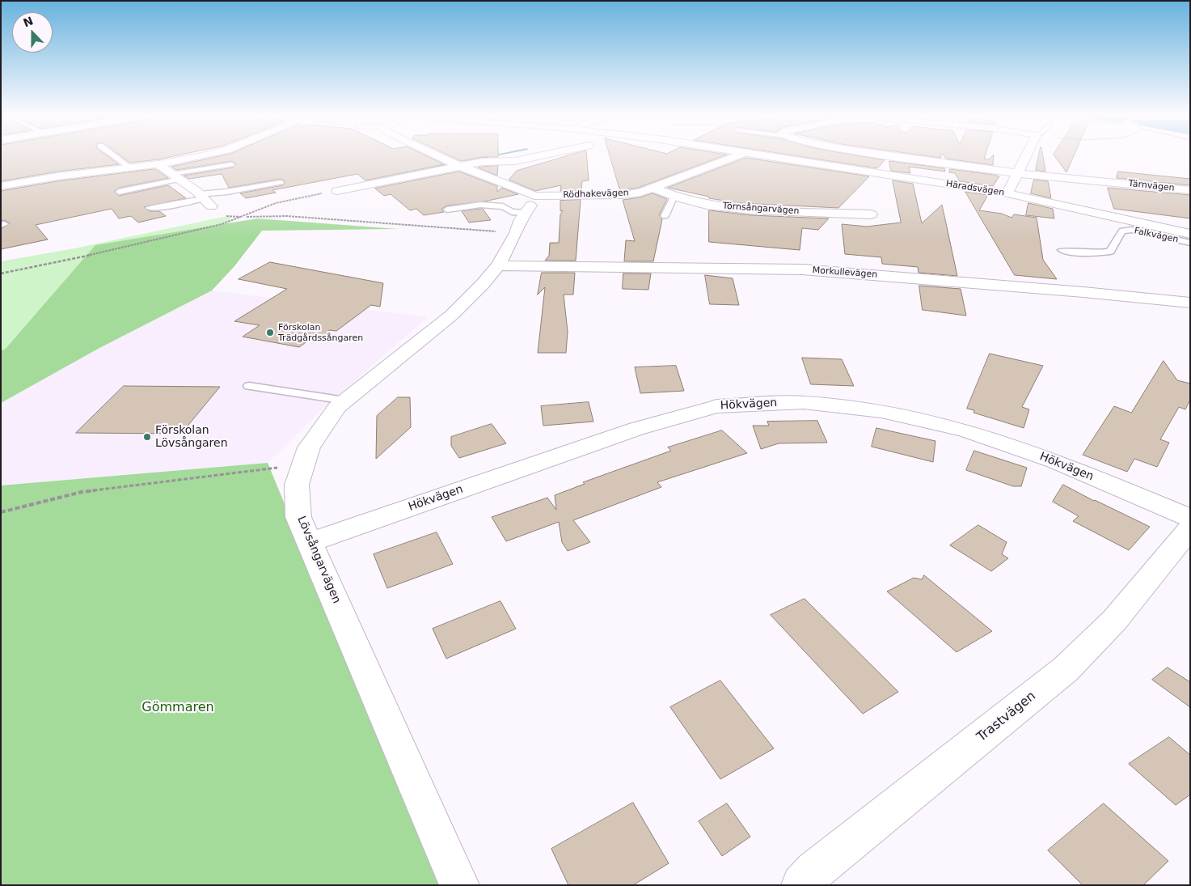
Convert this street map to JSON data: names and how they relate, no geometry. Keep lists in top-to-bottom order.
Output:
{
  "streets": {
    "street": [
      "Tärnvägen",
      "Häradsvägen",
      "Rödhakevägen",
      "Törnsångarvägen",
      "Morkullevägen",
      "Hökvägen",
      "Lövsångarvägen",
      "Trastvägen"
    ],
    "lane": ["Falkvägen"]
  },
  "crossings": [
    ["Rödhakevägen", "Törnsångarvägen"],
    ["Rödhakevägen", "Lövsångarvägen"],
    ["Morkullevägen", "Lövsångarvägen"],
    ["Hökvägen", "Lövsångarvägen"]
  ],
  "parks": ["Gömmaren"],
  "places": ["Förskolan Trädgårdssångaren", "Förskolan Lövsångaren"],
  "north": "top"
}
